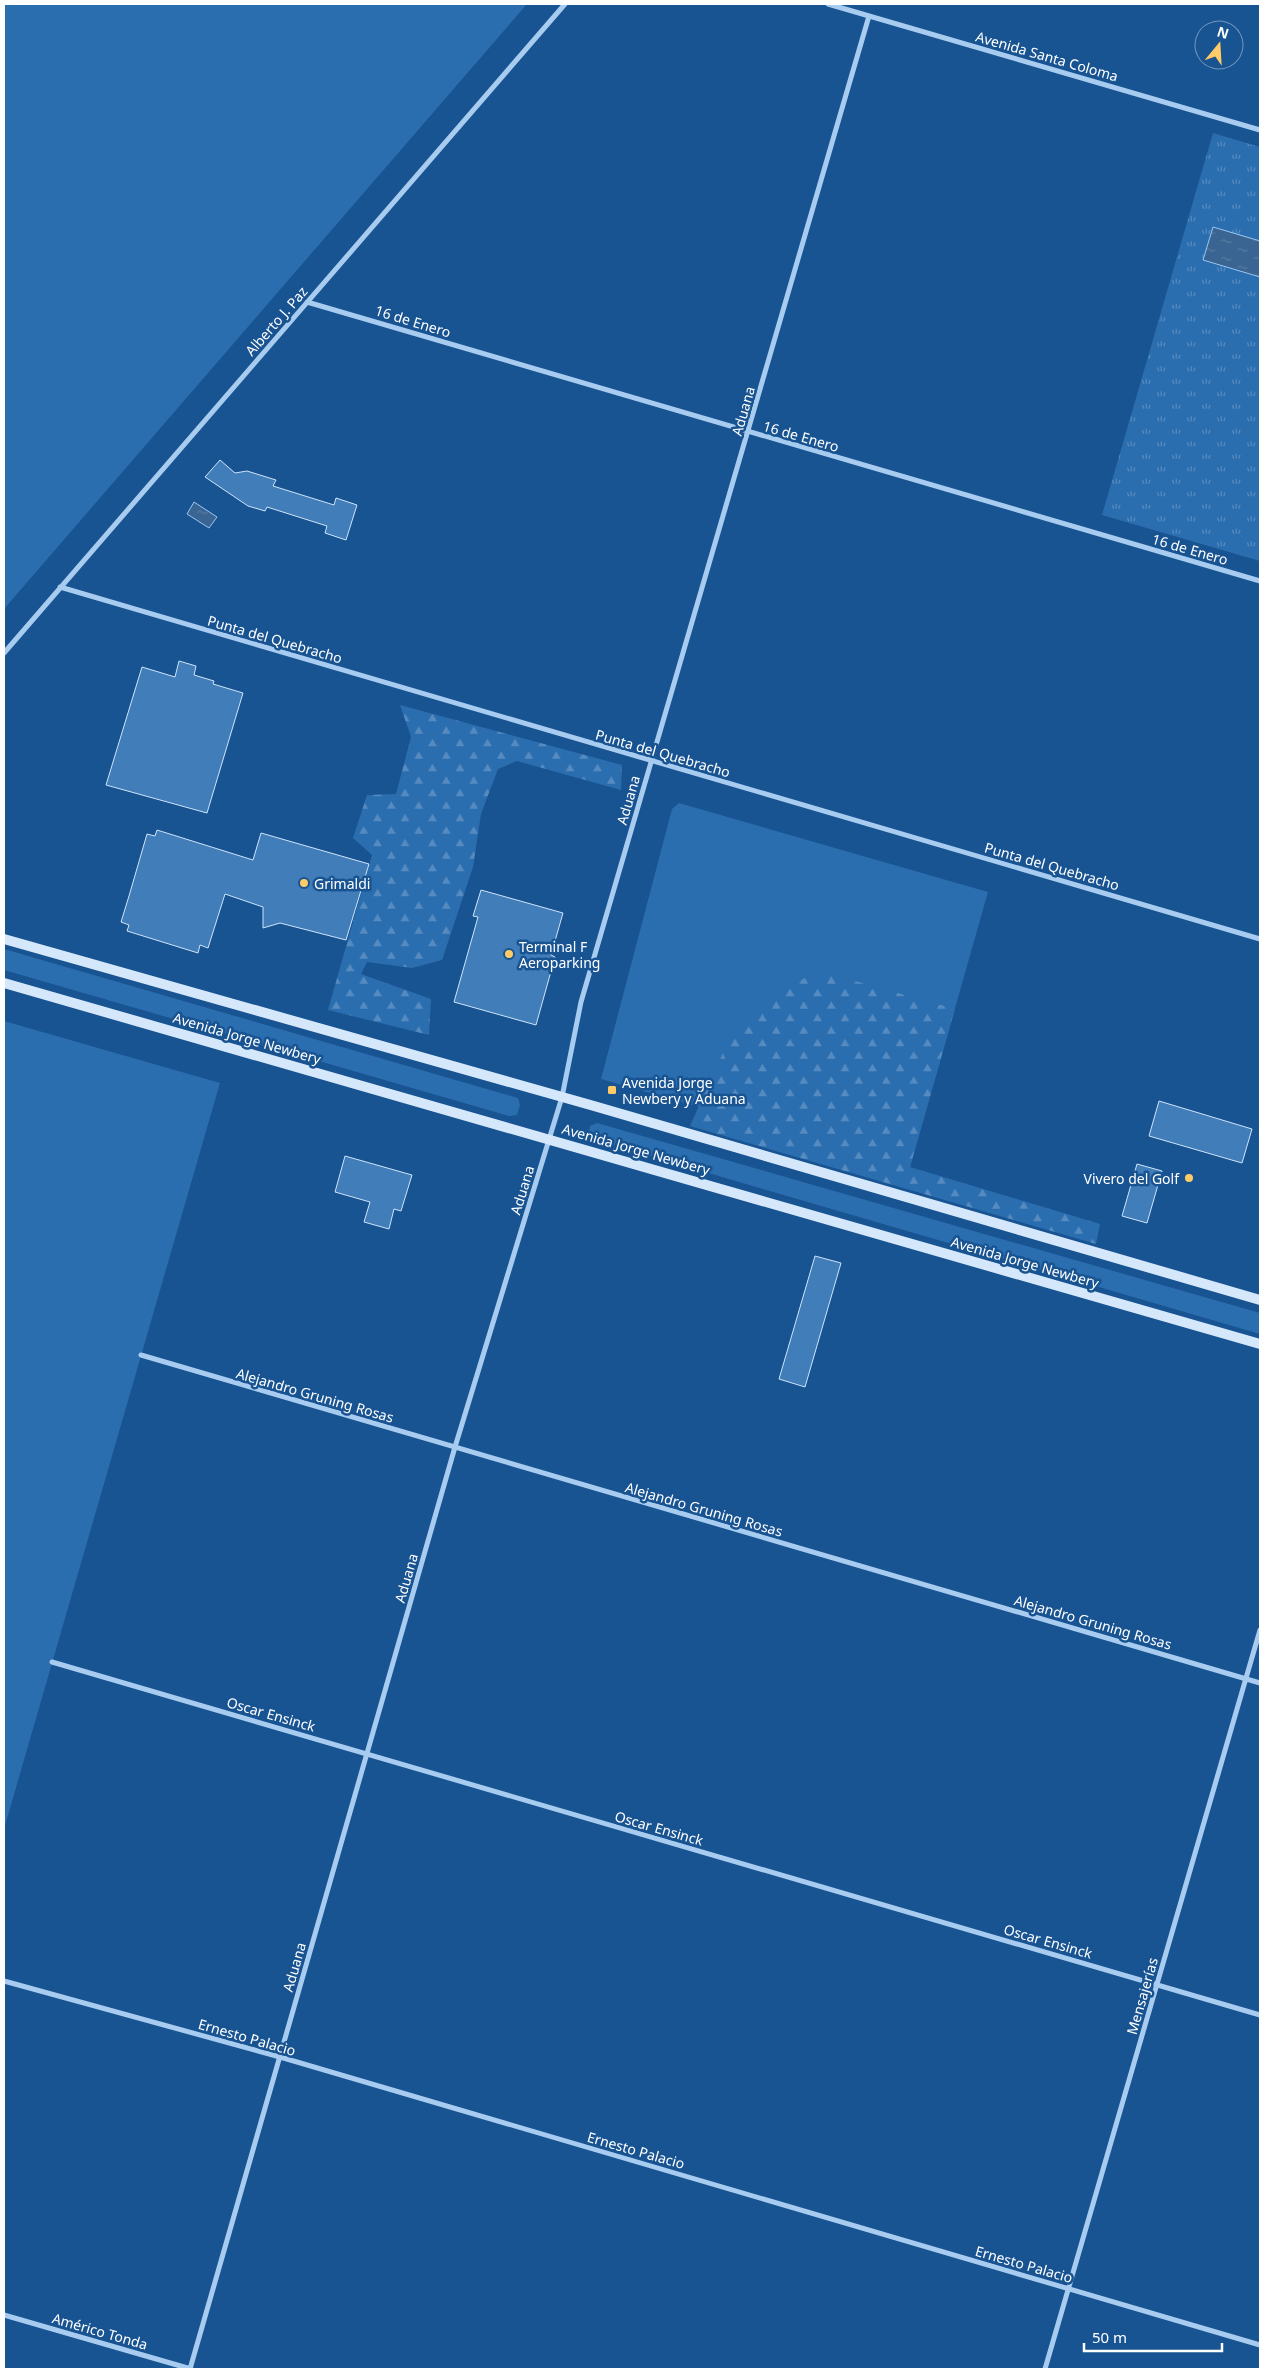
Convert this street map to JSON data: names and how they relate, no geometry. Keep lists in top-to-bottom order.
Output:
{
  "streets": {
    "main road": ["Avenida Jorge Newbery"],
    "street": [
      "Avenida Santa Coloma",
      "Alberto J. Paz",
      "16 de Enero",
      "Aduana",
      "Punta del Quebracho",
      "Alejandro Gruning Rosas",
      "Oscar Ensinck",
      "Mensajerías",
      "Ernesto Palacio",
      "Américo Tonda"
    ]
  },
  "crossings": [
    ["Avenida Santa Coloma", "Aduana"],
    ["Alberto J. Paz", "16 de Enero"],
    ["Alberto J. Paz", "Punta del Quebracho"],
    ["16 de Enero", "Aduana"],
    ["Aduana", "Punta del Quebracho"],
    ["Aduana", "Avenida Jorge Newbery"],
    ["Aduana", "Alejandro Gruning Rosas"],
    ["Aduana", "Oscar Ensinck"],
    ["Aduana", "Ernesto Palacio"],
    ["Aduana", "Américo Tonda"],
    ["Alejandro Gruning Rosas", "Mensajerías"],
    ["Oscar Ensinck", "Mensajerías"],
    ["Mensajerías", "Ernesto Palacio"]
  ],
  "places": {
    "other": ["Grimaldi", "Terminal F Aeroparking", "Vivero del Golf"],
    "transit": ["Avenida Jorge Newbery y Aduana"]
  },
  "scale_bar": "50 m",
  "north": "top"
}
